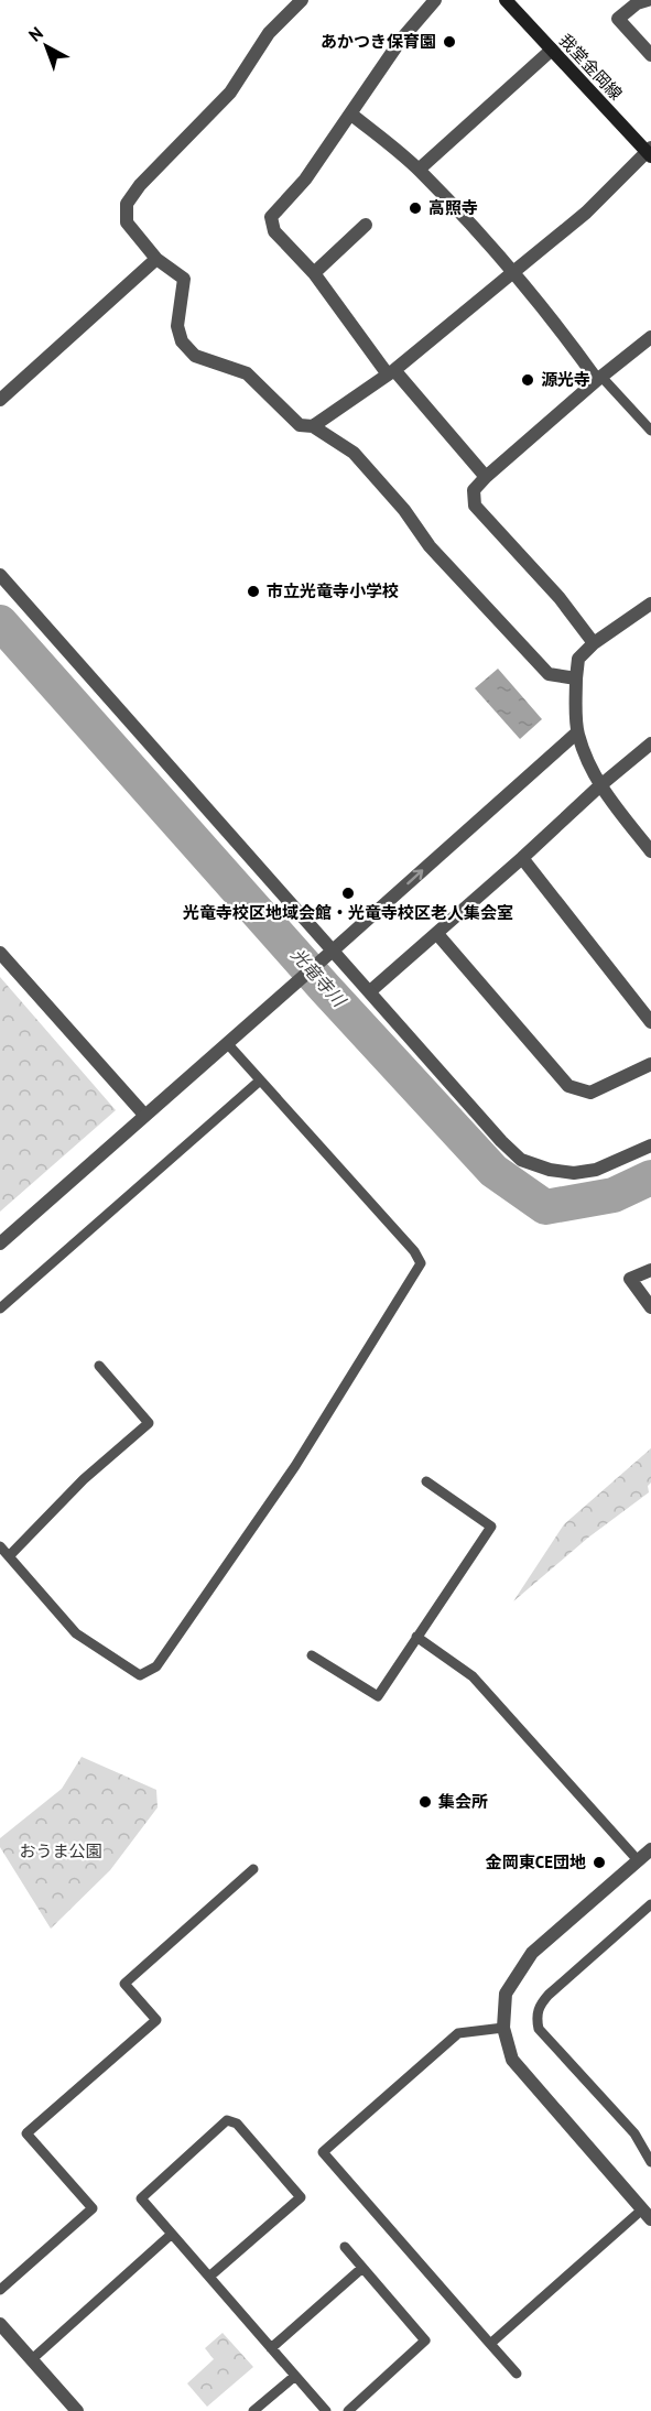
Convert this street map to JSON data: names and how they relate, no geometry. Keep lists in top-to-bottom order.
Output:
{
  "streets": {
    "main road": ["我堂金岡線"]
  },
  "water": ["光竜寺川"],
  "parks": ["おうま公園"],
  "places": [
    "あかつき保育園",
    "高照寺",
    "源光寺",
    "市立光竜寺小学校",
    "光竜寺校区地域会館・光竜寺校区老人集会室",
    "集会所",
    "金岡東CE団地"
  ],
  "north": "top left"
}
